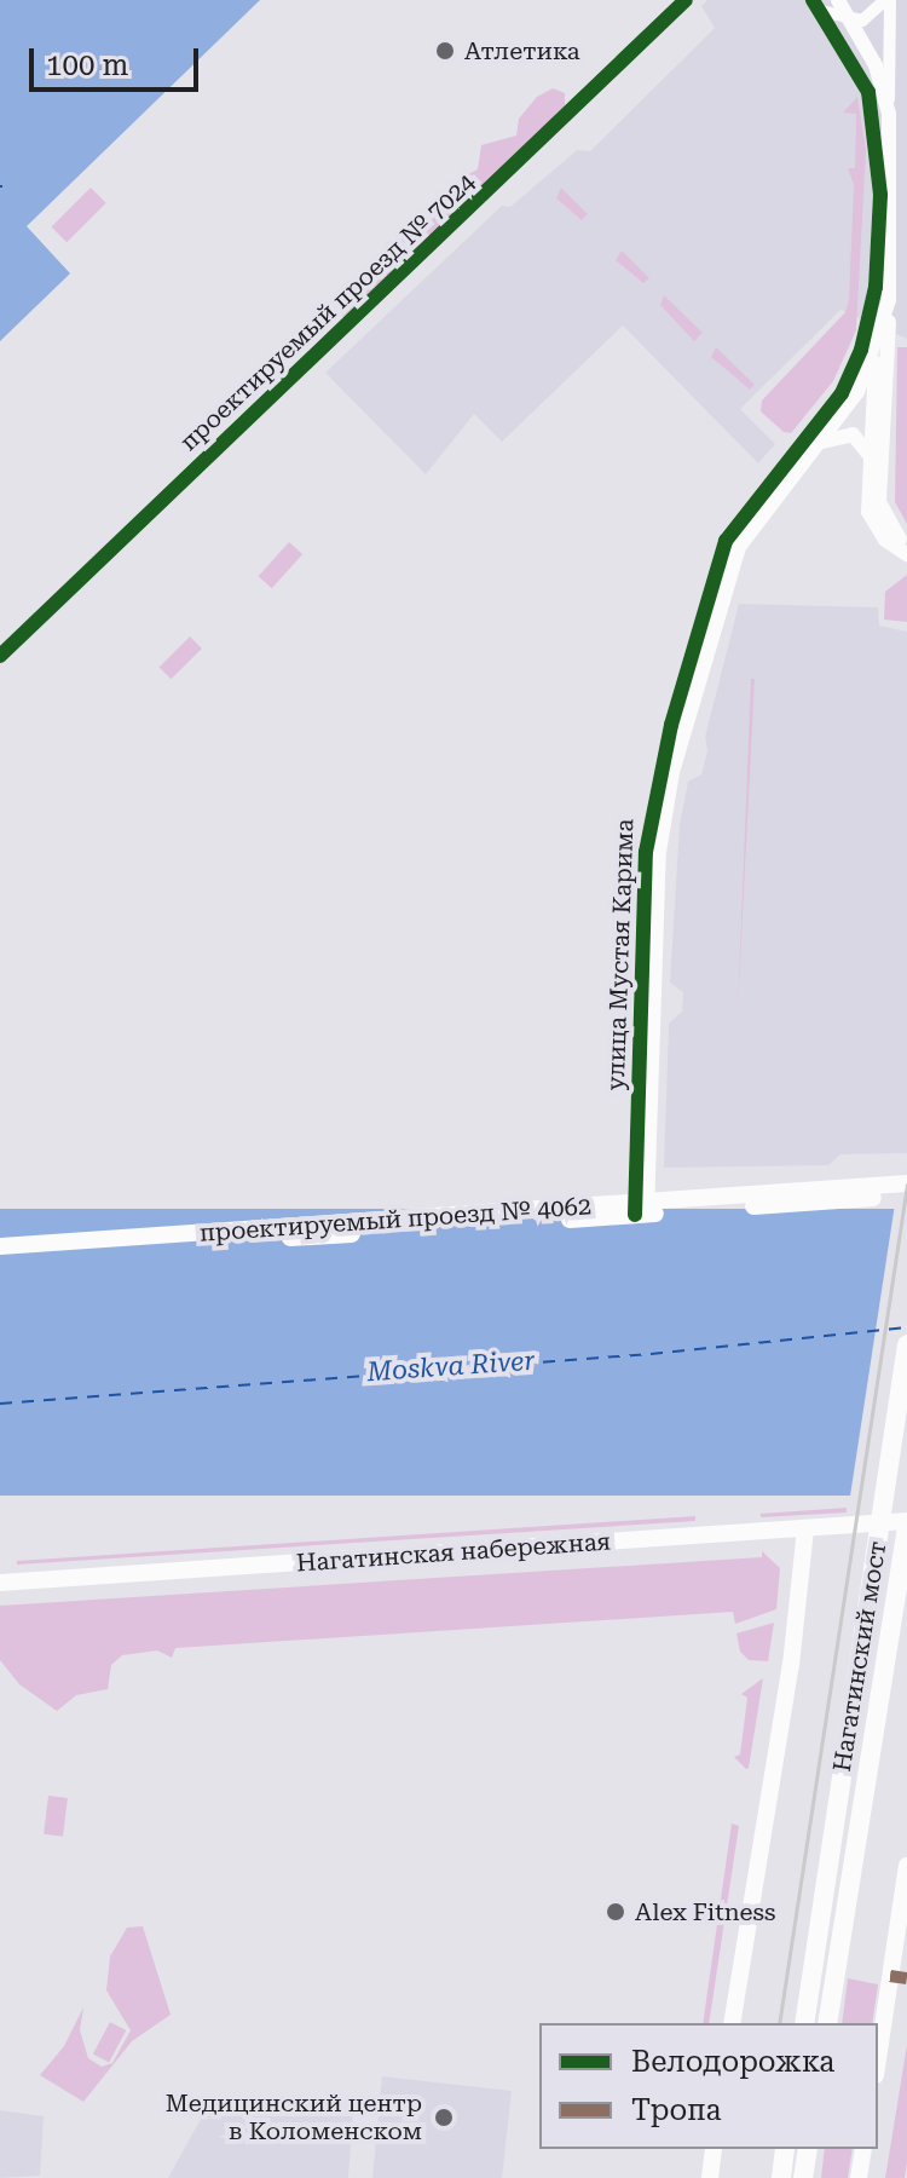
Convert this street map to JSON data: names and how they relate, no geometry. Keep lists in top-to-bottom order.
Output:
{
  "streets": {
    "main road": ["проектируемый проезд № 4062", "Нагатинская набережная", "Нагатинский мост"],
    "street": ["проектируемый проезд № 7024", "улица Мустая Карима"]
  },
  "crossings": [
    ["улица Мустая Карима", "проектируемый проезд № 4062"],
    ["Нагатинская набережная", "Нагатинский мост"]
  ],
  "water": ["Moskva River"],
  "places": ["Атлетика", "Alex Fitness", "Медицинский центр в Коломенском"],
  "legend": ["Велодорожка", "Тропа"],
  "scale_bar": "100 m"
}
